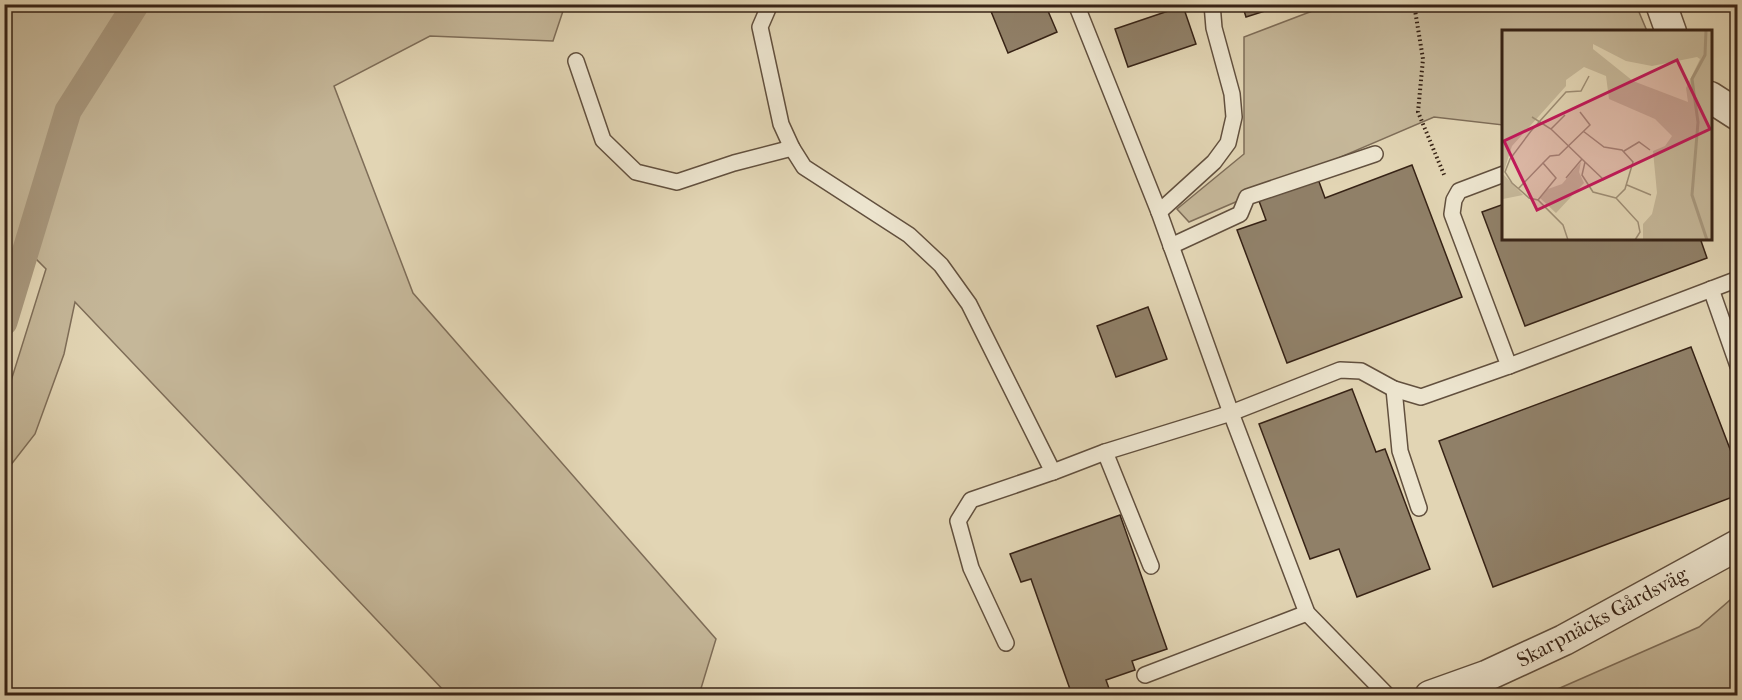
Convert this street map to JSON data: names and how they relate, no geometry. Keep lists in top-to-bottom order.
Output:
{
  "streets": {
    "street": ["Skarpnäcks Gårdsväg"]
  }
}
